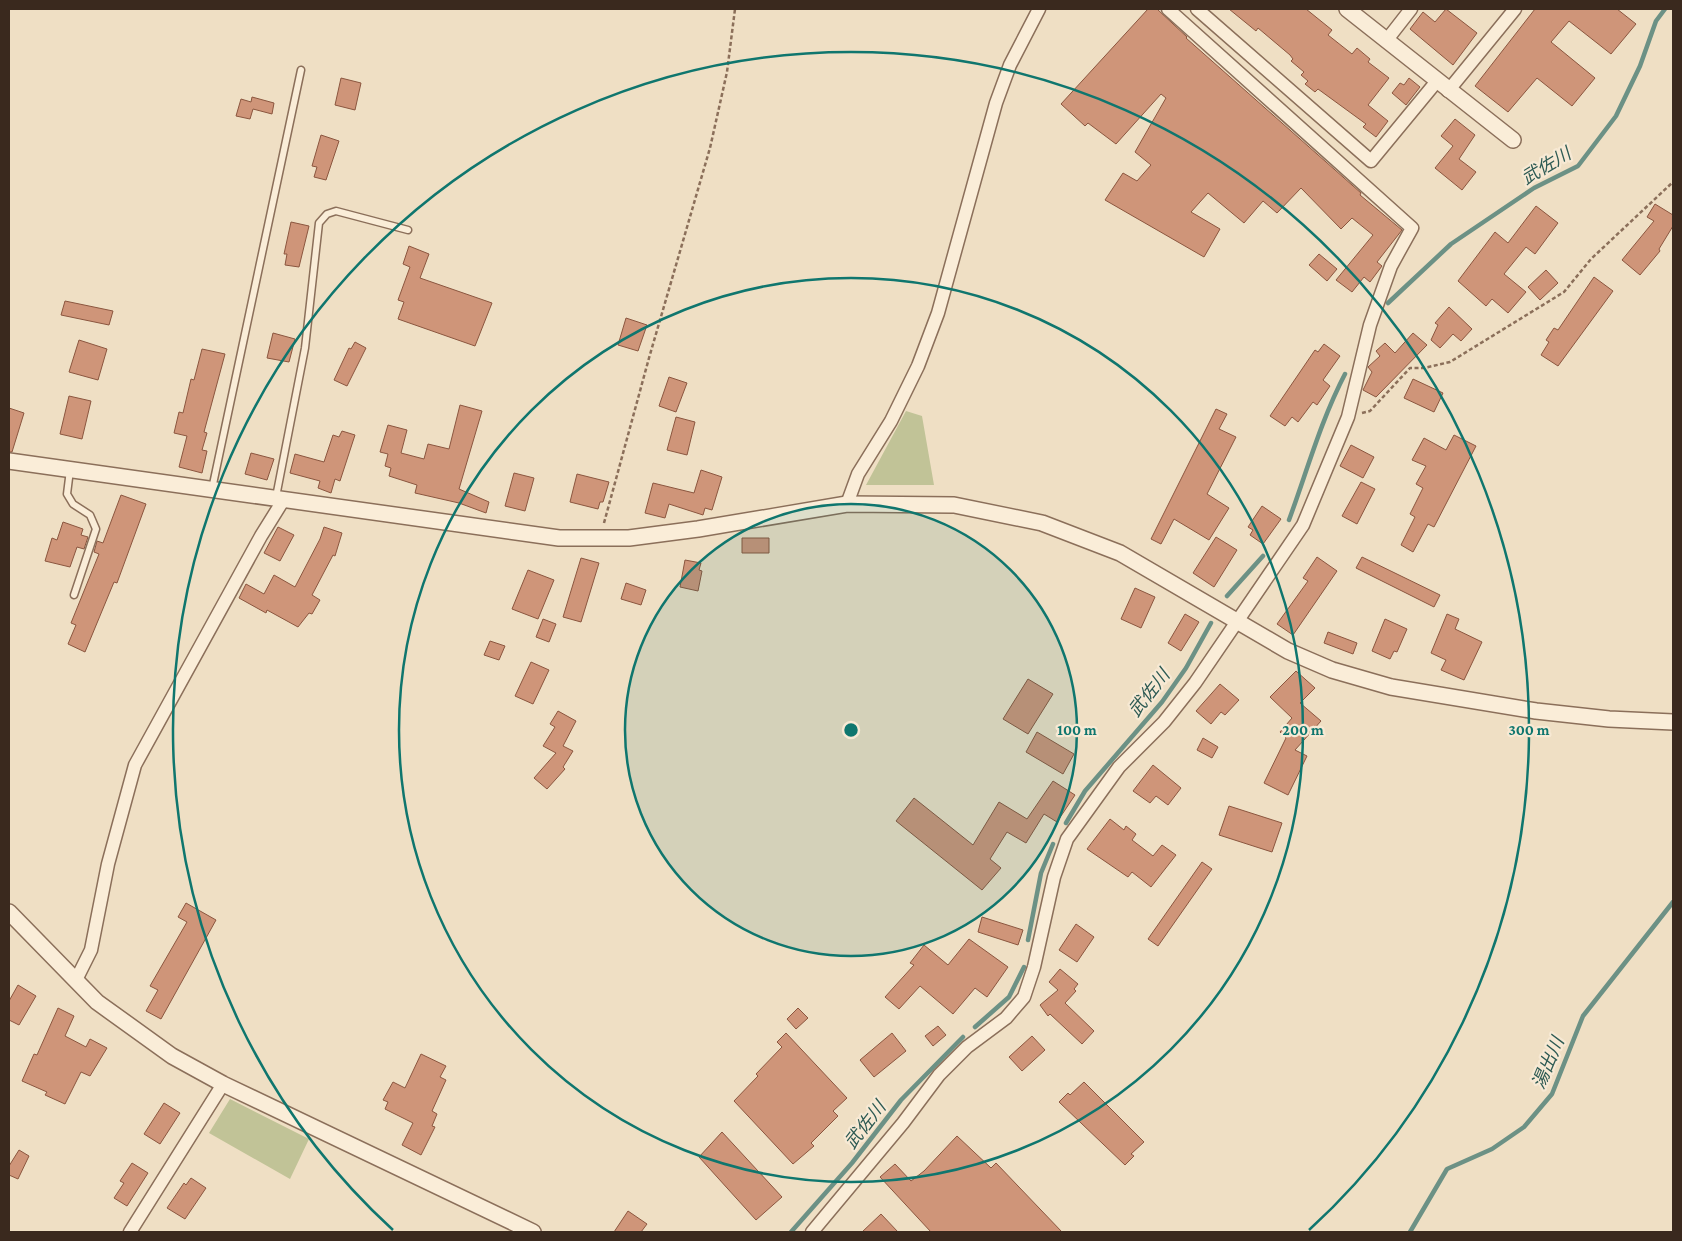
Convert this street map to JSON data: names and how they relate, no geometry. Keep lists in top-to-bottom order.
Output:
{
  "water": ["武佐川", "湯出川"],
  "rings": ["100 m", "200 m", "300 m"]
}
